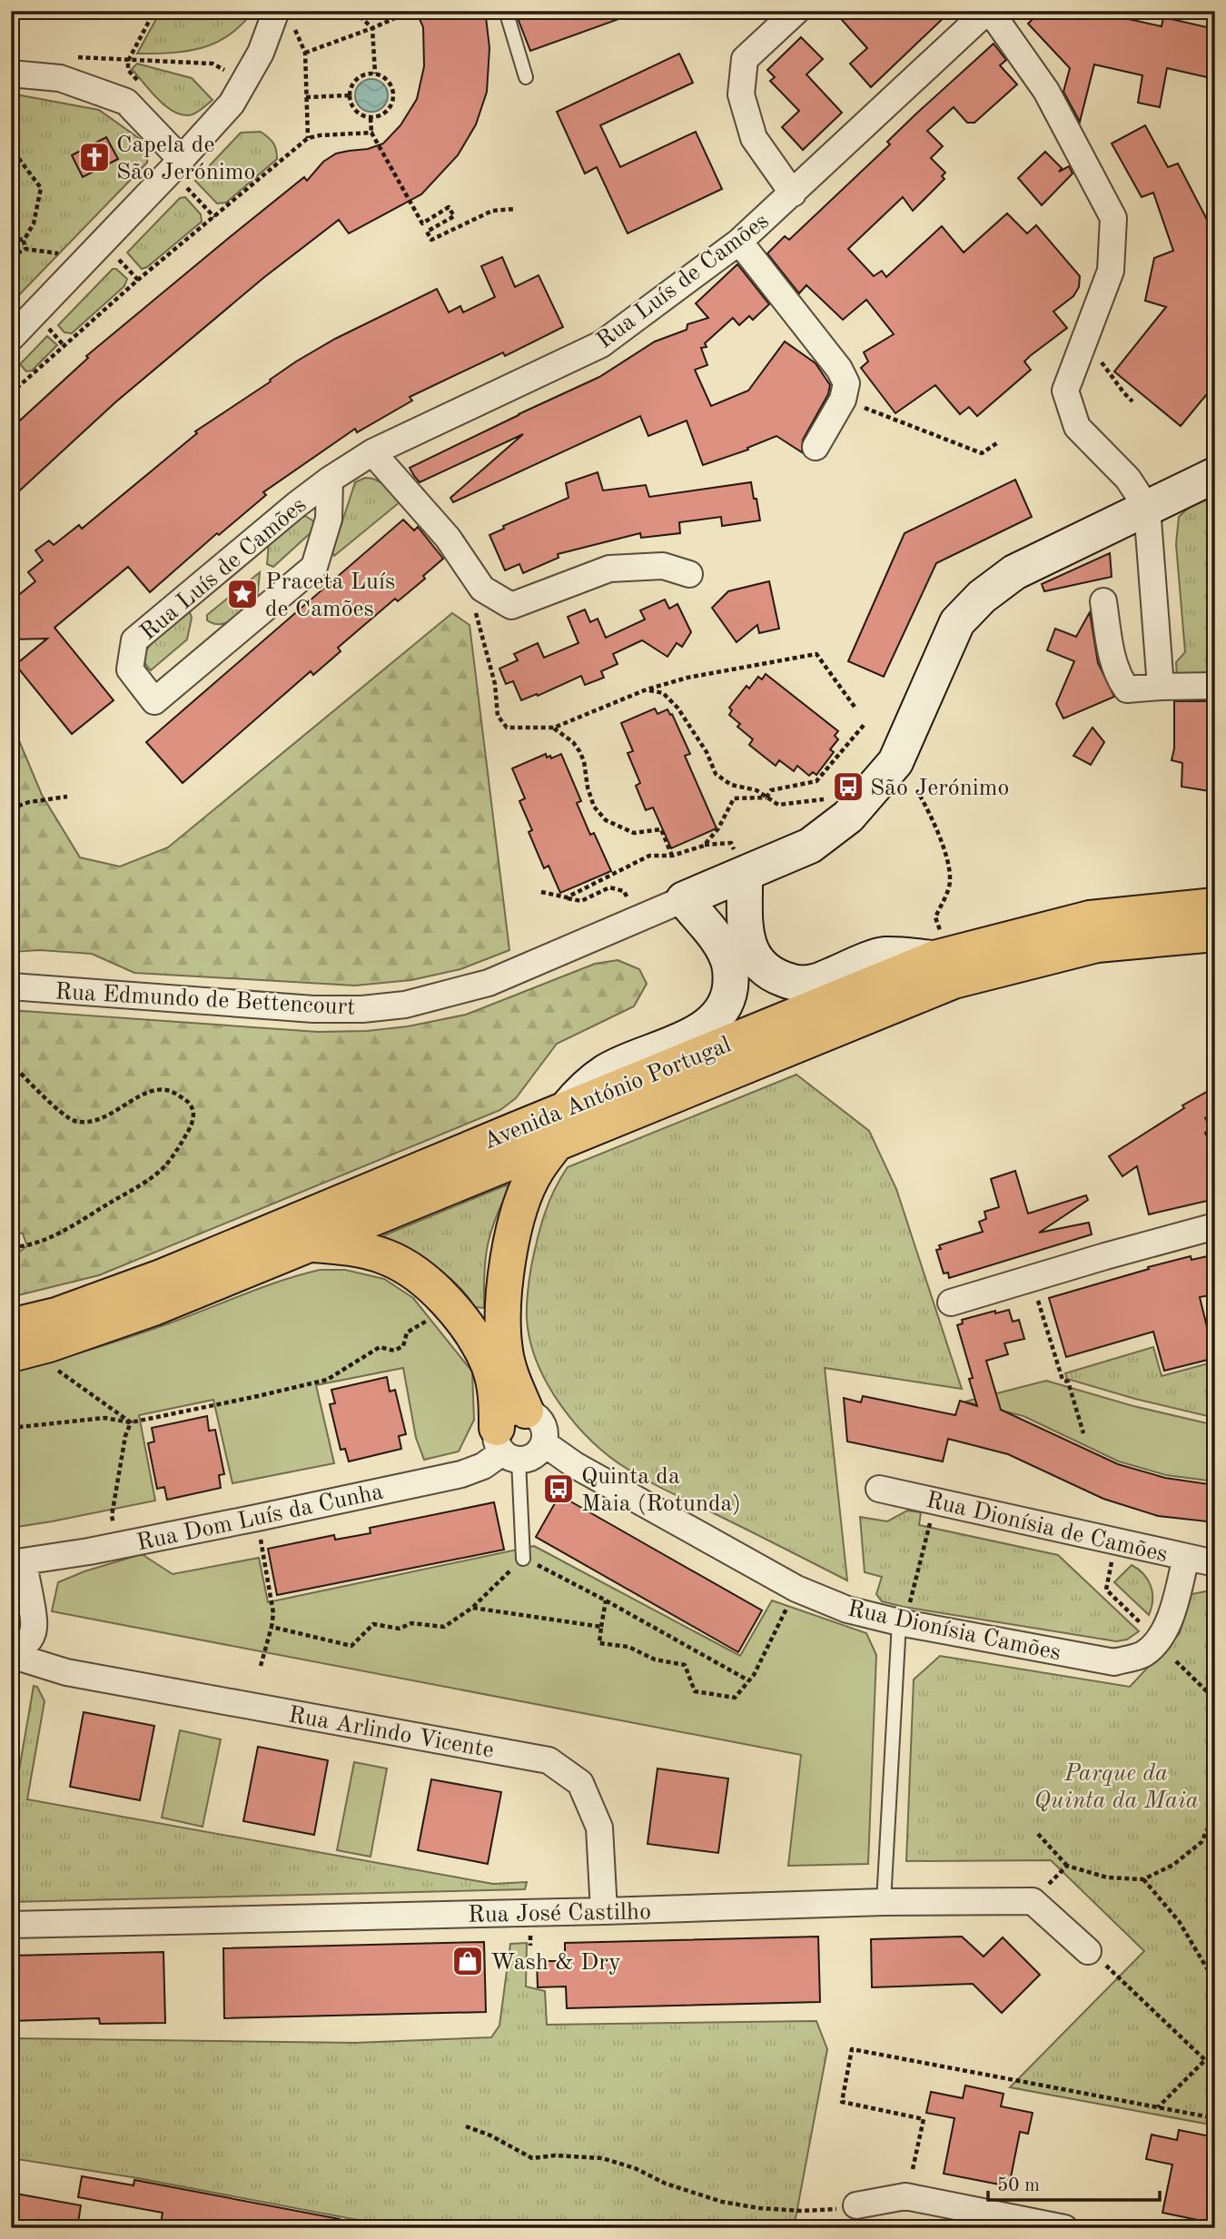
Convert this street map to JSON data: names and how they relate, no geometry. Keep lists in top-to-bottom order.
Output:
{
  "streets": {
    "main road": ["Avenida António Portugal"],
    "street": [
      "Rua Luís de Camões",
      "Rua Edmundo de Bettencourt",
      "Rua Dom Luís da Cunha",
      "Rua Dionísia de Camões",
      "Rua Dionísia Camões",
      "Rua Arlindo Vicente",
      "Rua José Castilho"
    ]
  },
  "crossings": [
    ["Rua Dom Luís da Cunha", "Rua Dionísia Camões"],
    ["Rua Dionísia de Camões", "Rua Dionísia Camões"],
    ["Rua Arlindo Vicente", "Rua José Castilho"]
  ],
  "parks": ["Parque da Quinta da Maia"],
  "places": {
    "church": ["Capela de São Jerónimo"],
    "place": ["Praceta Luís de Camões"],
    "bus stop": ["São Jerónimo", "Quinta da Maia (Rotunda)"],
    "shop": ["Wash & Dry"]
  },
  "scale_bar": "50 m"
}
